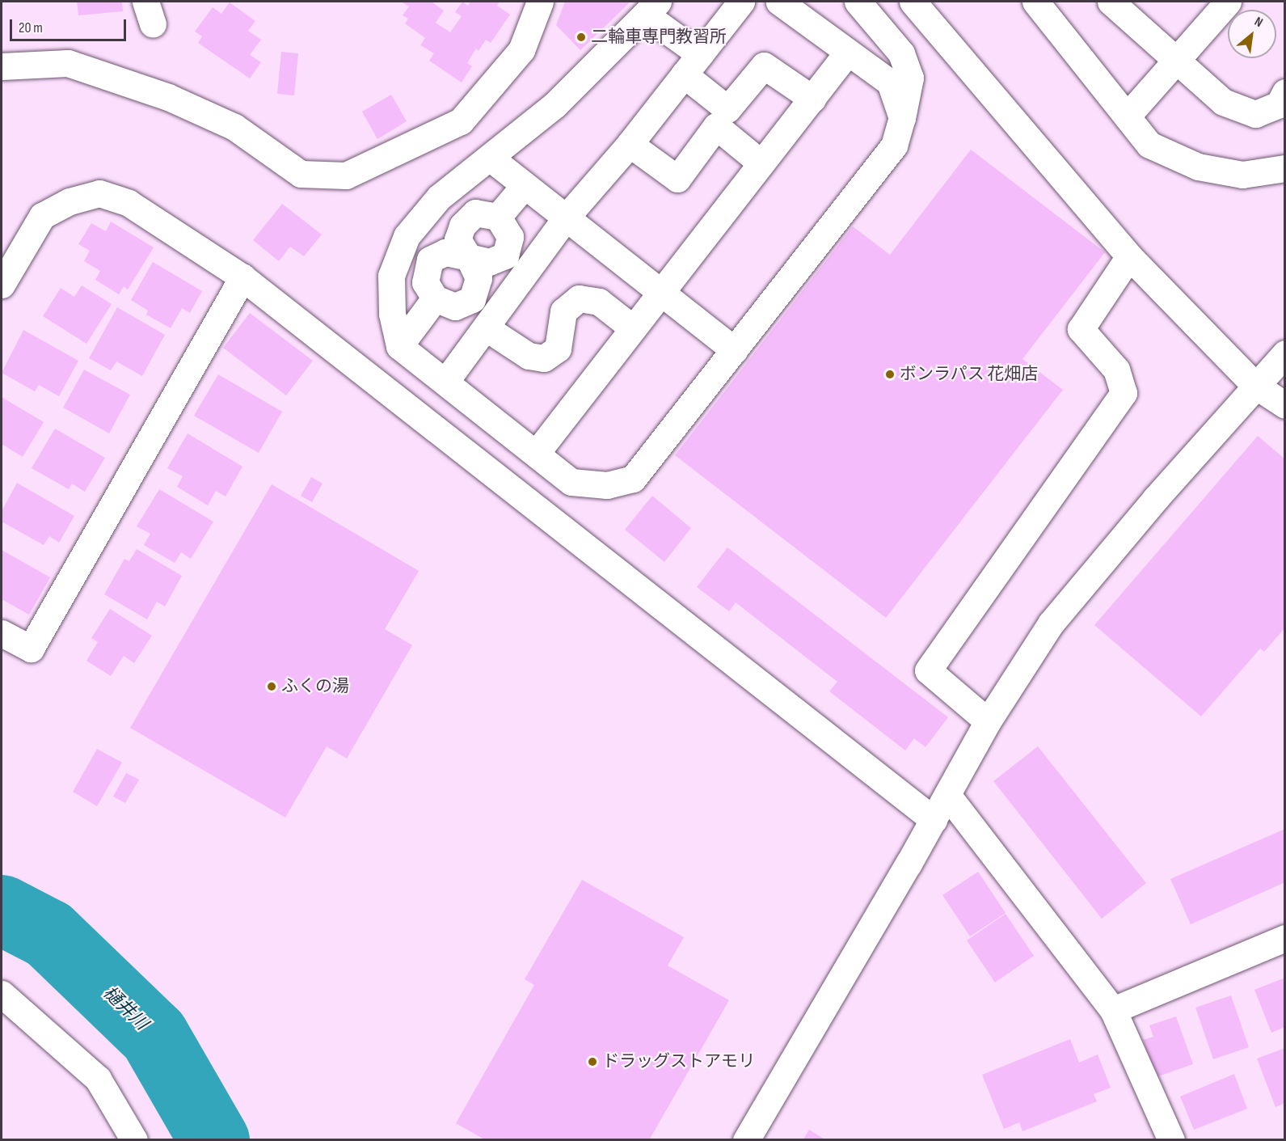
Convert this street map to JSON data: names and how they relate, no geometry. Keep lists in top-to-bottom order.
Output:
{
  "water": ["樋井川"],
  "places": [
    "二輪車専門教習所",
    "ボンラパス 花畑店",
    "ふくの湯",
    "ドラッグストアモリ"
  ],
  "scale_bar": "20 m",
  "north": "top right"
}
